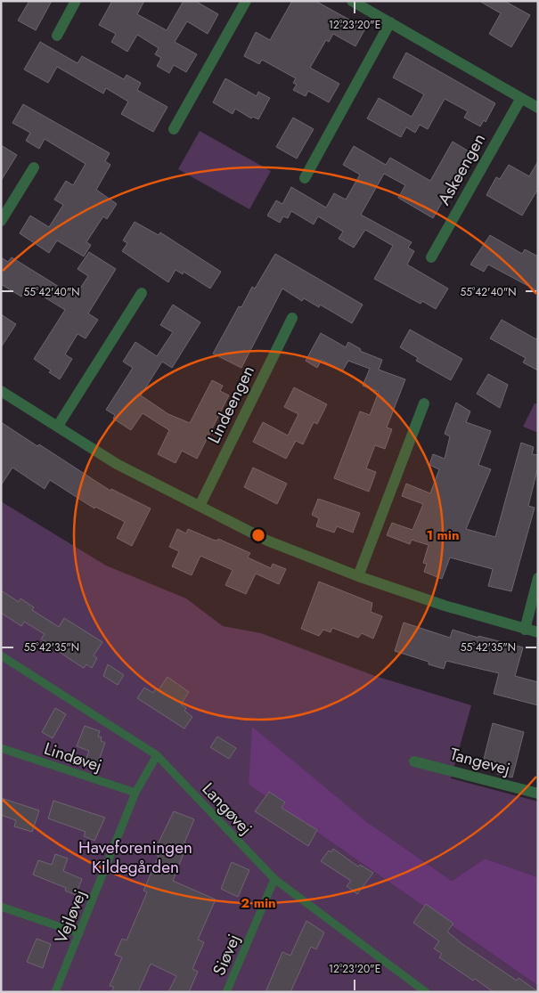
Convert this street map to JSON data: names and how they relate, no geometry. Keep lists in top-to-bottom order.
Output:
{
  "streets": {
    "street": ["Askeengen", "Lindeengen", "Tangevej"],
    "lane": [
      "Lindøvej",
      "Langøvej",
      "Vejløvej",
      "Siøvej"
    ]
  },
  "crossings": [
    ["Lindøvej", "Vejløvej"],
    ["Langøvej", "Vejløvej"],
    ["Langøvej", "Siøvej"]
  ],
  "parks": ["Haveforeningen Kildegården"],
  "coordinates": ["12°23'20\"E", "55°42'40\"N", "55°42'35\"N"],
  "rings": ["1 min", "2 min"]
}
